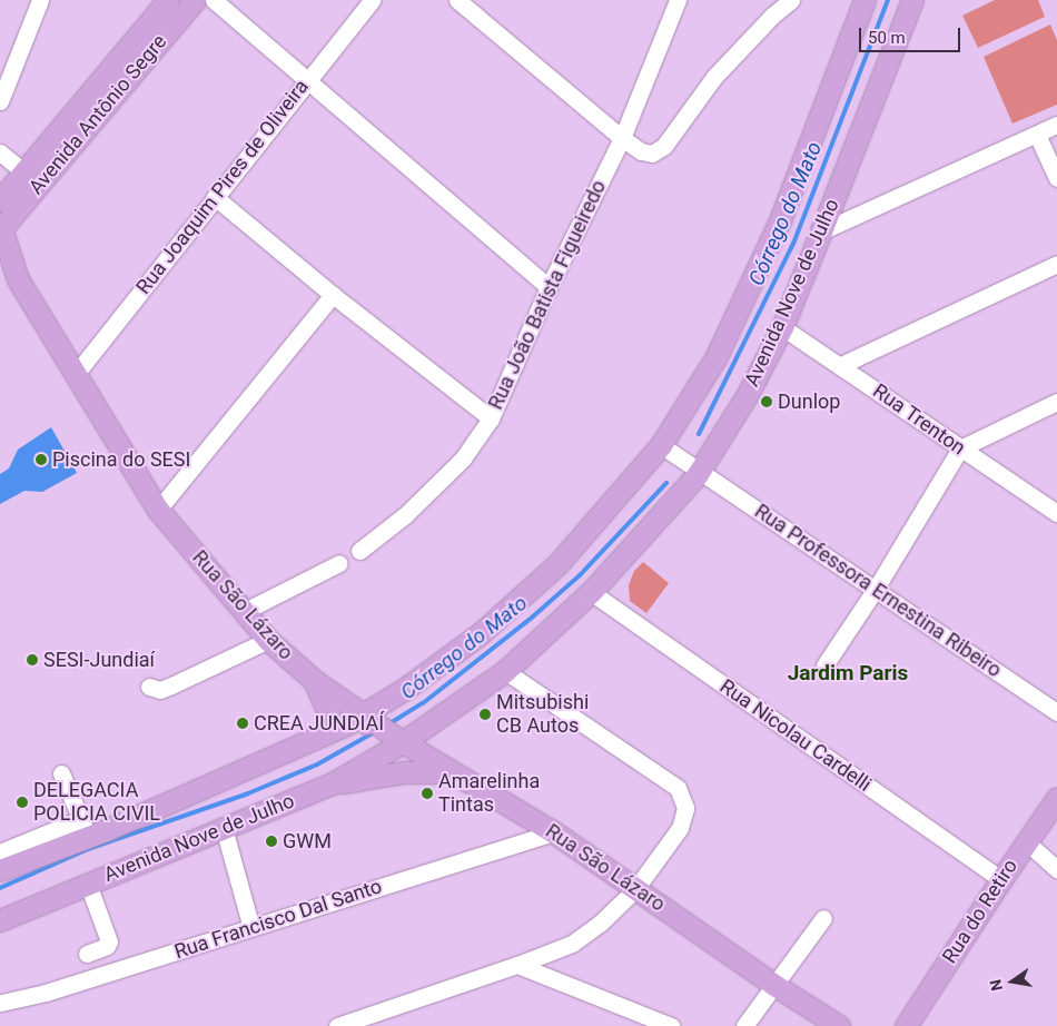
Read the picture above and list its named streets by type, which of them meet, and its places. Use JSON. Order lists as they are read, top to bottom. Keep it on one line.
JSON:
{"streets":{"main road":["Avenida Antônio Segre","Avenida Nove de Julho","Rua São Lázaro","Rua do Retiro"],"street":["Rua Joaquim Pires de Oliveira","Rua João Batista Figueiredo","Rua Trenton","Rua Professora Ernestina Ribeiro","Rua Nicolau Cardelli","Rua Francisco Dal Santo"]},"crossings":[["Avenida Antônio Segre","Rua São Lázaro"],["Rua Joaquim Pires de Oliveira","Rua São Lázaro"],["Avenida Nove de Julho","Rua Trenton"],["Avenida Nove de Julho","Rua Professora Ernestina Ribeiro"],["Avenida Nove de Julho","Rua São Lázaro"],["Avenida Nove de Julho","Rua Nicolau Cardelli"],["Rua São Lázaro","Rua Francisco Dal Santo"],["Rua Nicolau Cardelli","Rua do Retiro"]],"districts":["Jardim Paris"],"water":["Córrego do Mato"],"places":["Dunlop","Piscina do SESI","SESI-Jundiaí","Mitsubishi CB Autos","CREA JUNDIAÍ","Amarelinha Tintas","DELEGACIA POLICIA CIVIL","GWM"],"scale_bar":"50 m","north":"left"}
